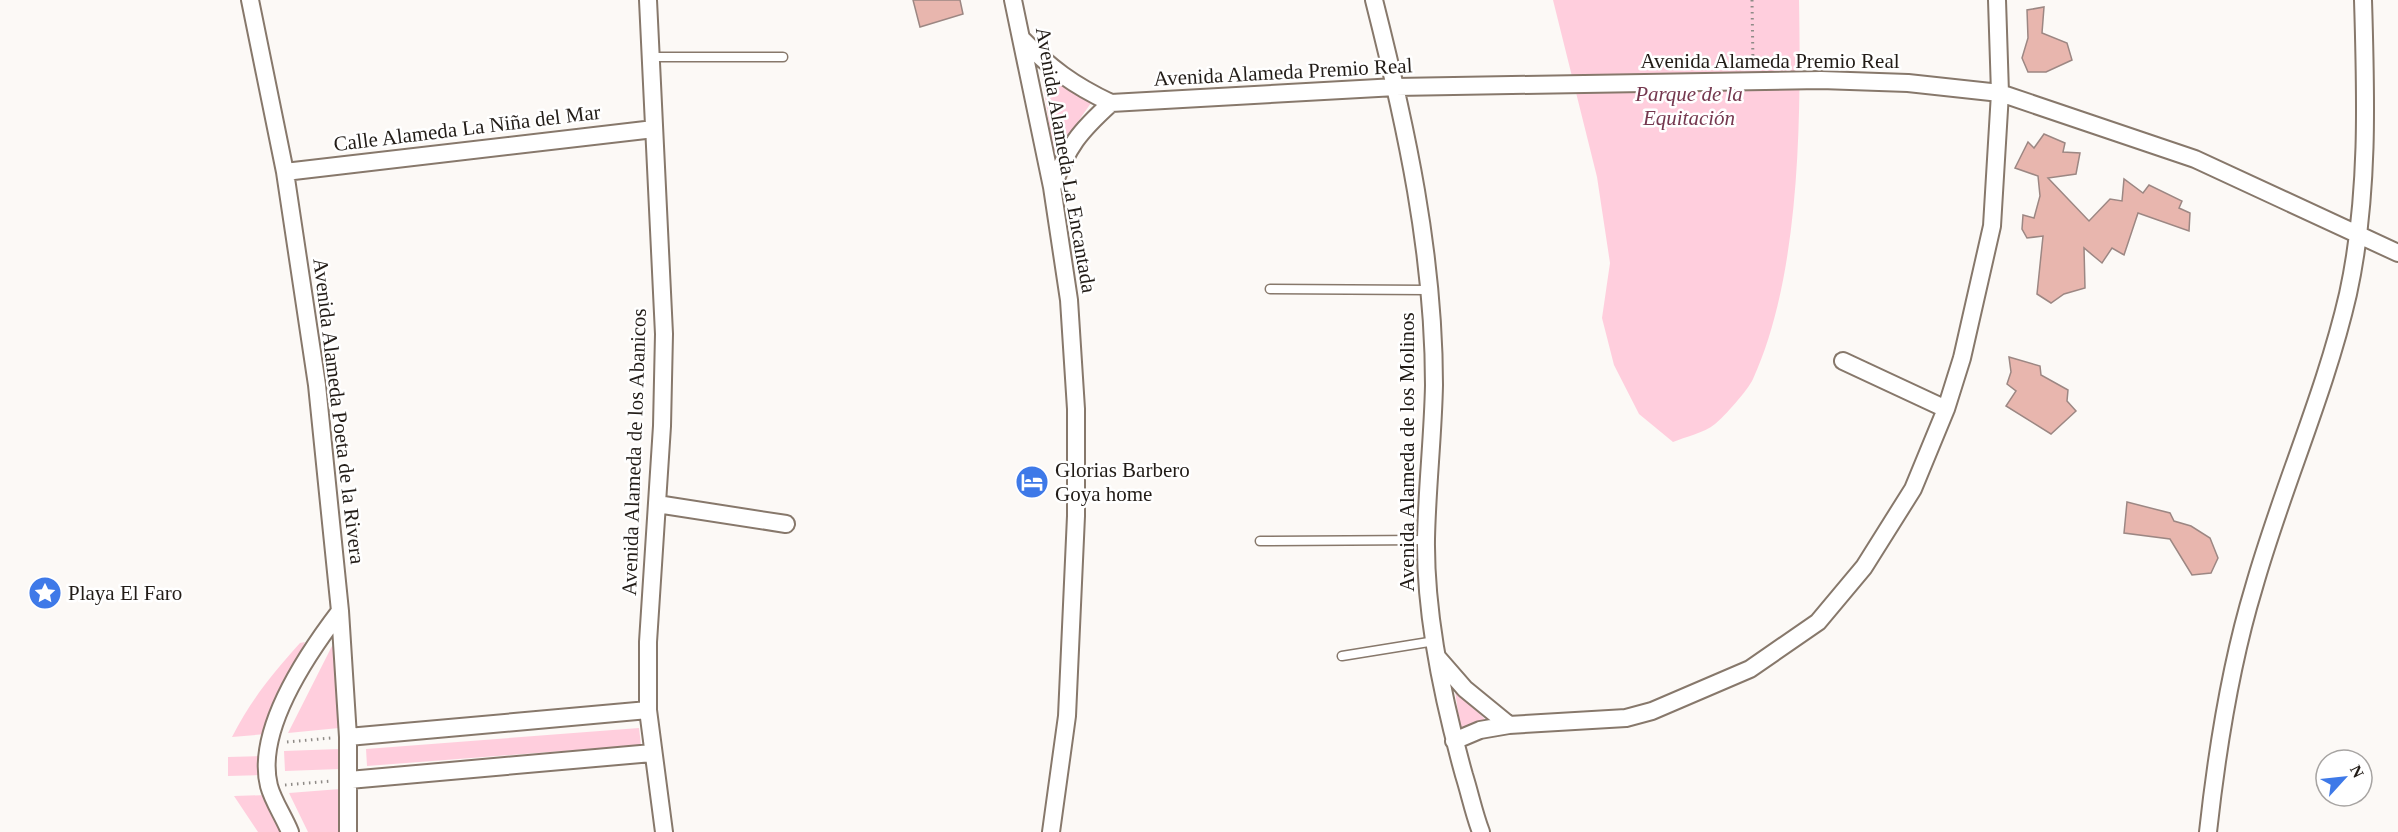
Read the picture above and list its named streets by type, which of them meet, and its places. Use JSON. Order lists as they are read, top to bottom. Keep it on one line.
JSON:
{"streets":{"street":["Avenida Alameda Premio Real","Calle Alameda La Niña del Mar","Avenida Alameda La Encantada","Avenida Alameda Poeta de la Rivera","Avenida Alameda de los Abanicos","Avenida Alameda de los Molinos"]},"crossings":[["Avenida Alameda Premio Real","Avenida Alameda La Encantada"],["Avenida Alameda Premio Real","Avenida Alameda de los Molinos"],["Calle Alameda La Niña del Mar","Avenida Alameda Poeta de la Rivera"],["Calle Alameda La Niña del Mar","Avenida Alameda de los Abanicos"]],"parks":["Parque de la Equitación"],"places":{"hotel":["Glorias Barbero Goya home"],"place":["Playa El Faro"]},"north":"top right"}
